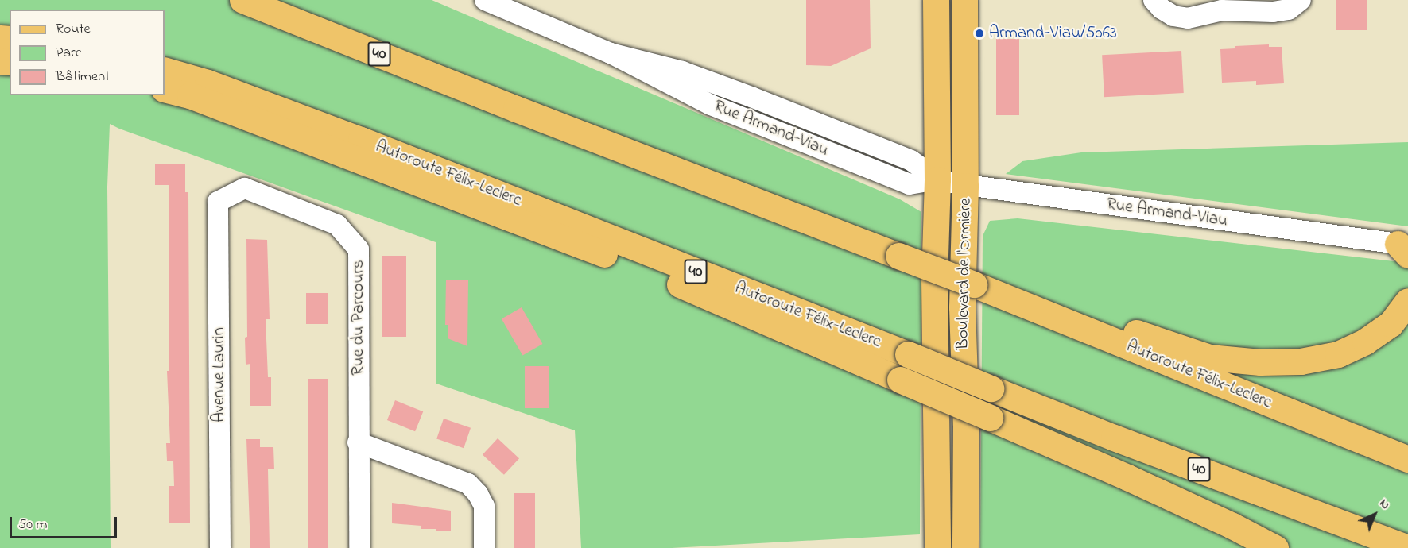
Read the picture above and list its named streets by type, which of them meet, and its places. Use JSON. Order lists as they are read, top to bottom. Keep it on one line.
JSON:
{"streets":{"main road":["40","Autoroute Félix-Leclerc","Boulevard de l'Ormière"],"street":["Rue Armand-Viau","Rue du Parcours","Avenue Laurin"]},"crossings":[["40","Autoroute Félix-Leclerc"],["Rue Armand-Viau","Boulevard de l'Ormière"],["Rue du Parcours","Avenue Laurin"]],"places":["Armand-Viau/5063"],"legend":["Route","Parc","Bâtiment"],"scale_bar":"50 m","north":"top right"}
